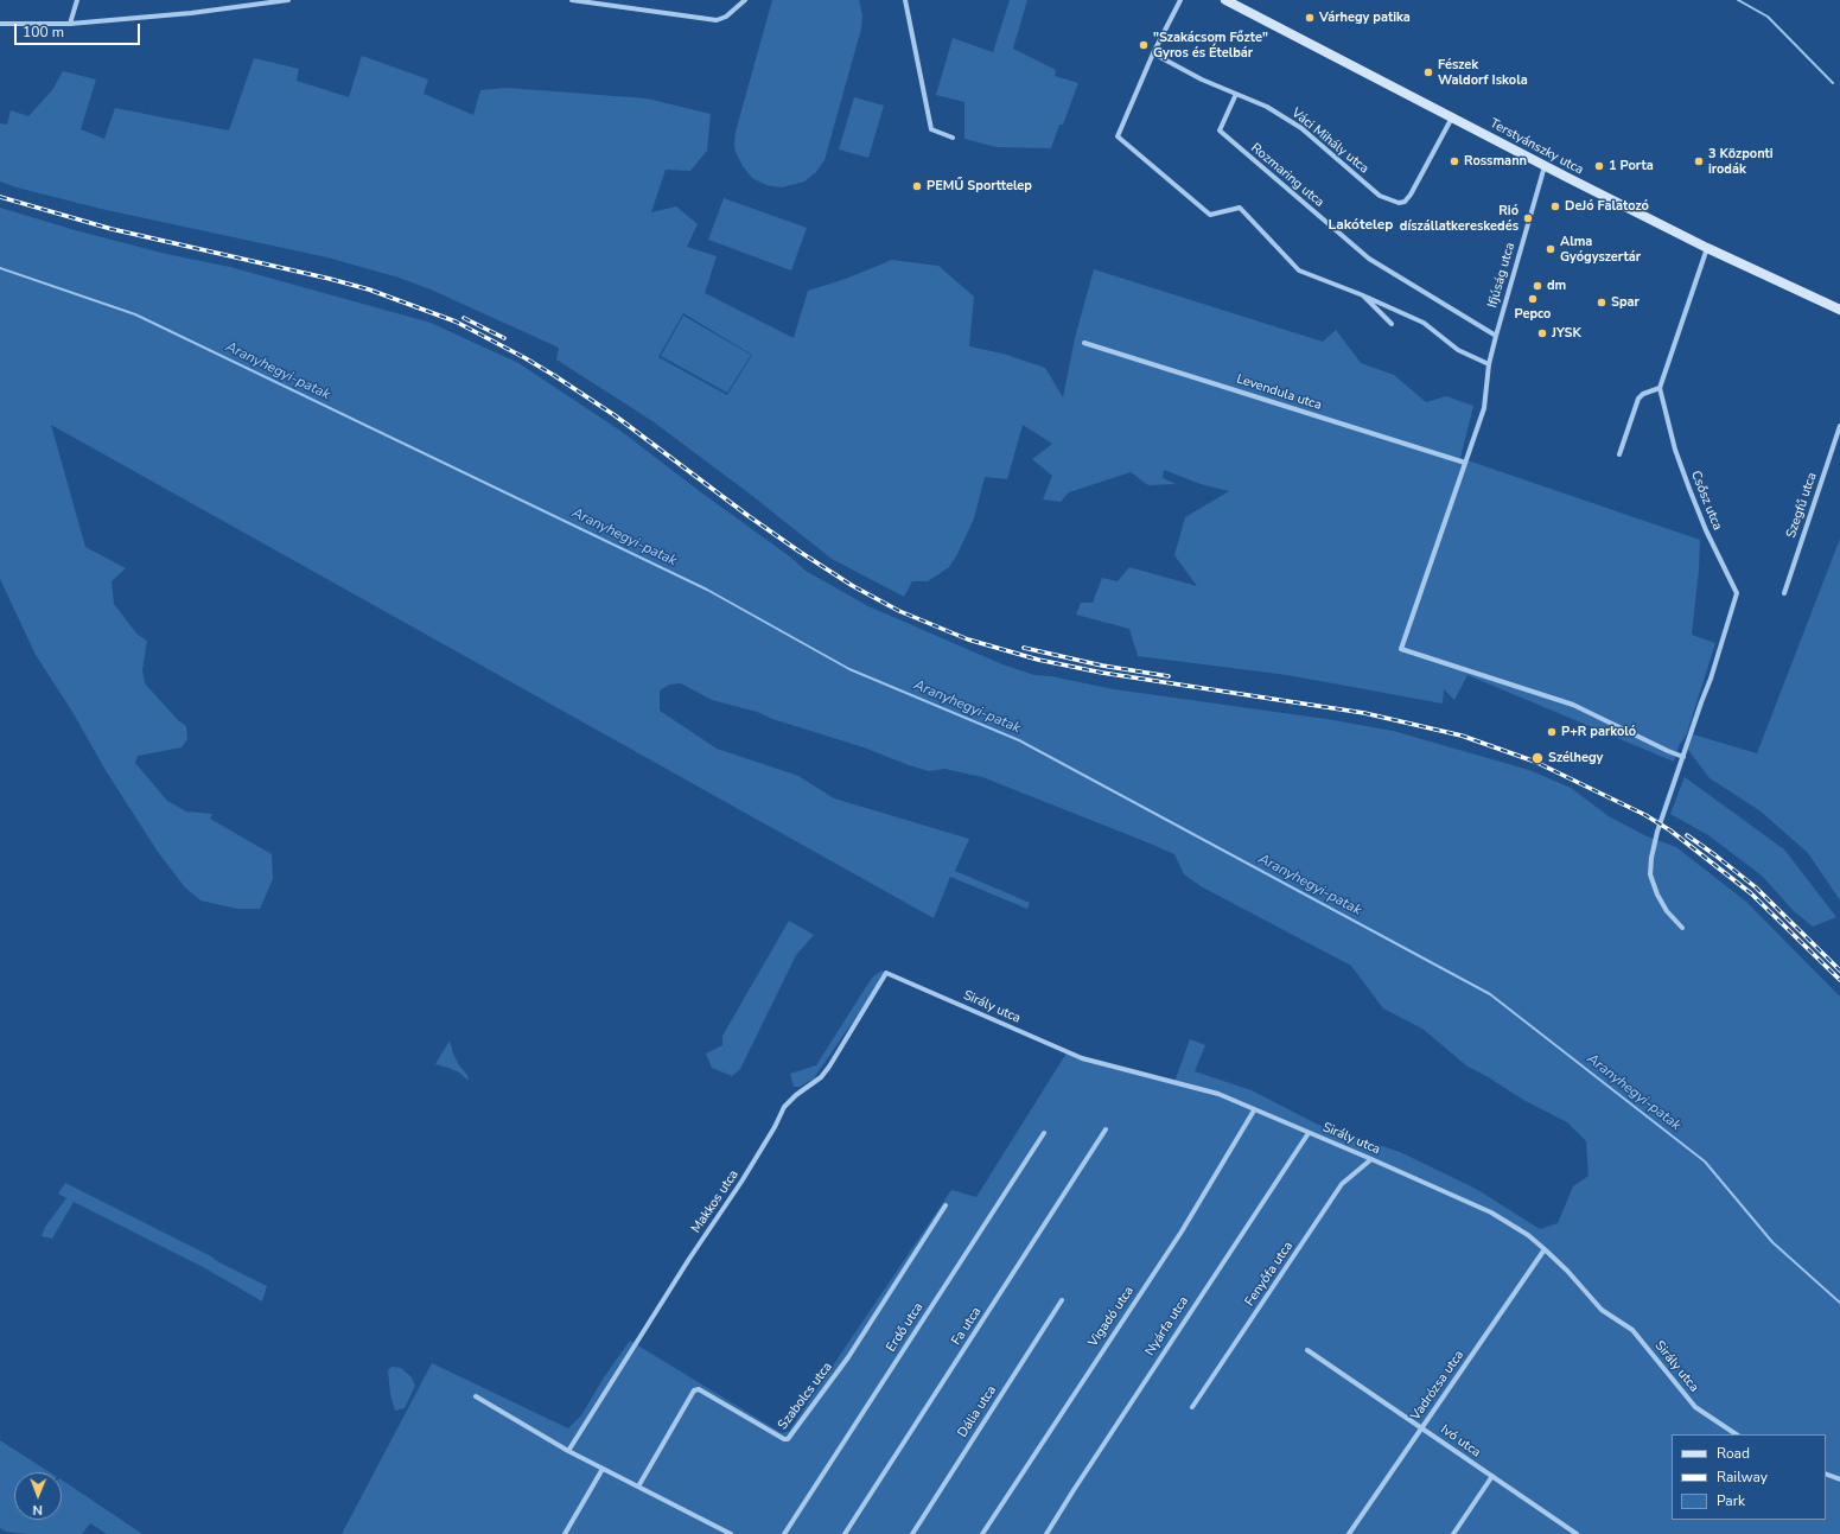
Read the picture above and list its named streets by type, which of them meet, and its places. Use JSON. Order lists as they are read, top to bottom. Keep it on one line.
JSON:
{"streets":{"main road":["Terstyánszky utca"],"street":["Váci Mihály utca","Rozmaring utca","Ifjúság utca","Levendula utca","Csősz utca","Szegfű utca","Sirály utca","Makkos utca","Fenyőfa utca","Vigadó utca","Fa utca","Nyárfa utca","Erdő utca","Vadrózsa utca","Szabolcs utca","Dália utca","Ivó utca"]},"crossings":[["Váci Mihály utca","Terstyánszky utca"],["Váci Mihály utca","Rozmaring utca"],["Terstyánszky utca","Ifjúság utca"],["Rozmaring utca","Ifjúság utca"],["Ifjúság utca","Levendula utca"],["Ifjúság utca","Csősz utca"],["Sirály utca","Makkos utca"],["Sirály utca","Fenyőfa utca"],["Sirály utca","Vigadó utca"],["Sirály utca","Nyárfa utca"],["Sirály utca","Vadrózsa utca"],["Vadrózsa utca","Ivó utca"]],"districts":["Lakótelep"],"water":["Aranyhegyi-patak"],"places":["Várhegy patika","\"Szakácsom Főzte\" Gyros és Ételbár","Fészek Waldorf Iskola","Rossmann","3 Központi irodák","1 Porta","PEMŰ Sporttelep","DeJó Falatozó","Rió díszállatkereskedés","Alma Gyógyszertár","dm","Pepco","Spar","JYSK","P+R parkoló","Szélhegy"],"legend":["Road","Railway","Park"],"scale_bar":"100 m","north":"bottom"}
